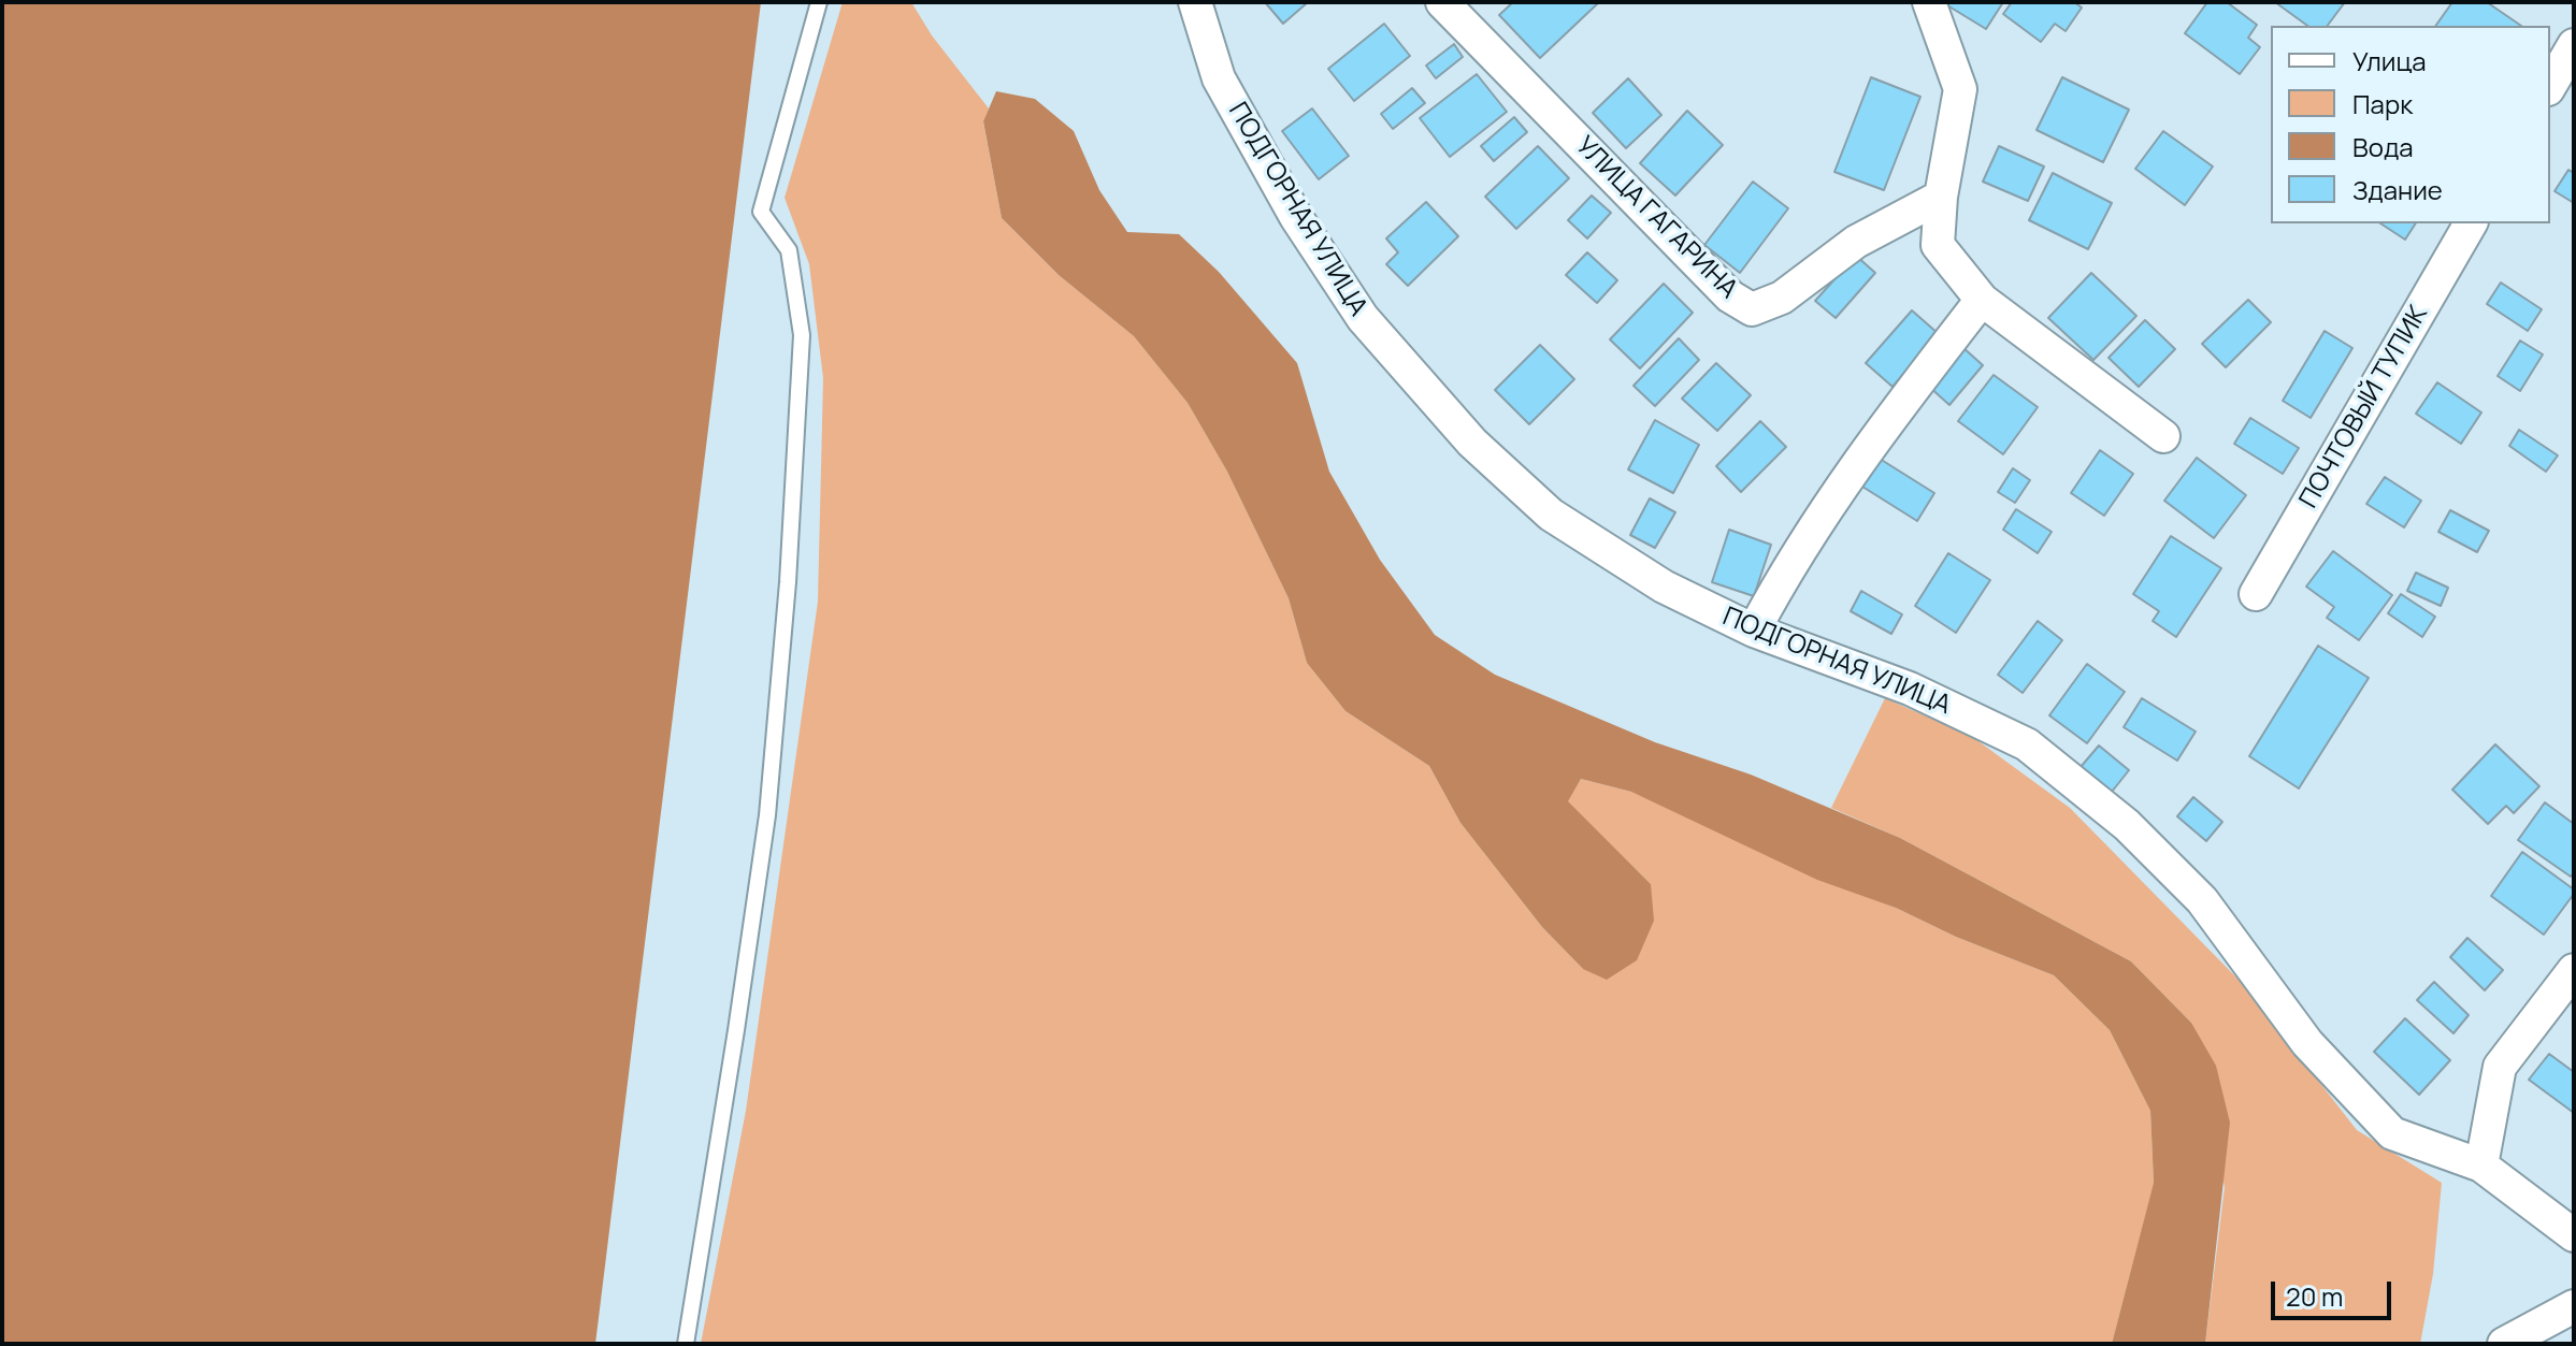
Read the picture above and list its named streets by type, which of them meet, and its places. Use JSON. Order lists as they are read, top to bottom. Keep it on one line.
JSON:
{"streets":{"street":["ПОДГОРНАЯ УЛИЦА","УЛИЦА ГАГАРИНА","ПОЧТОВЫЙ ТУПИК"]},"legend":["Улица","Парк","Вода","Здание"],"scale_bar":"20 m"}
